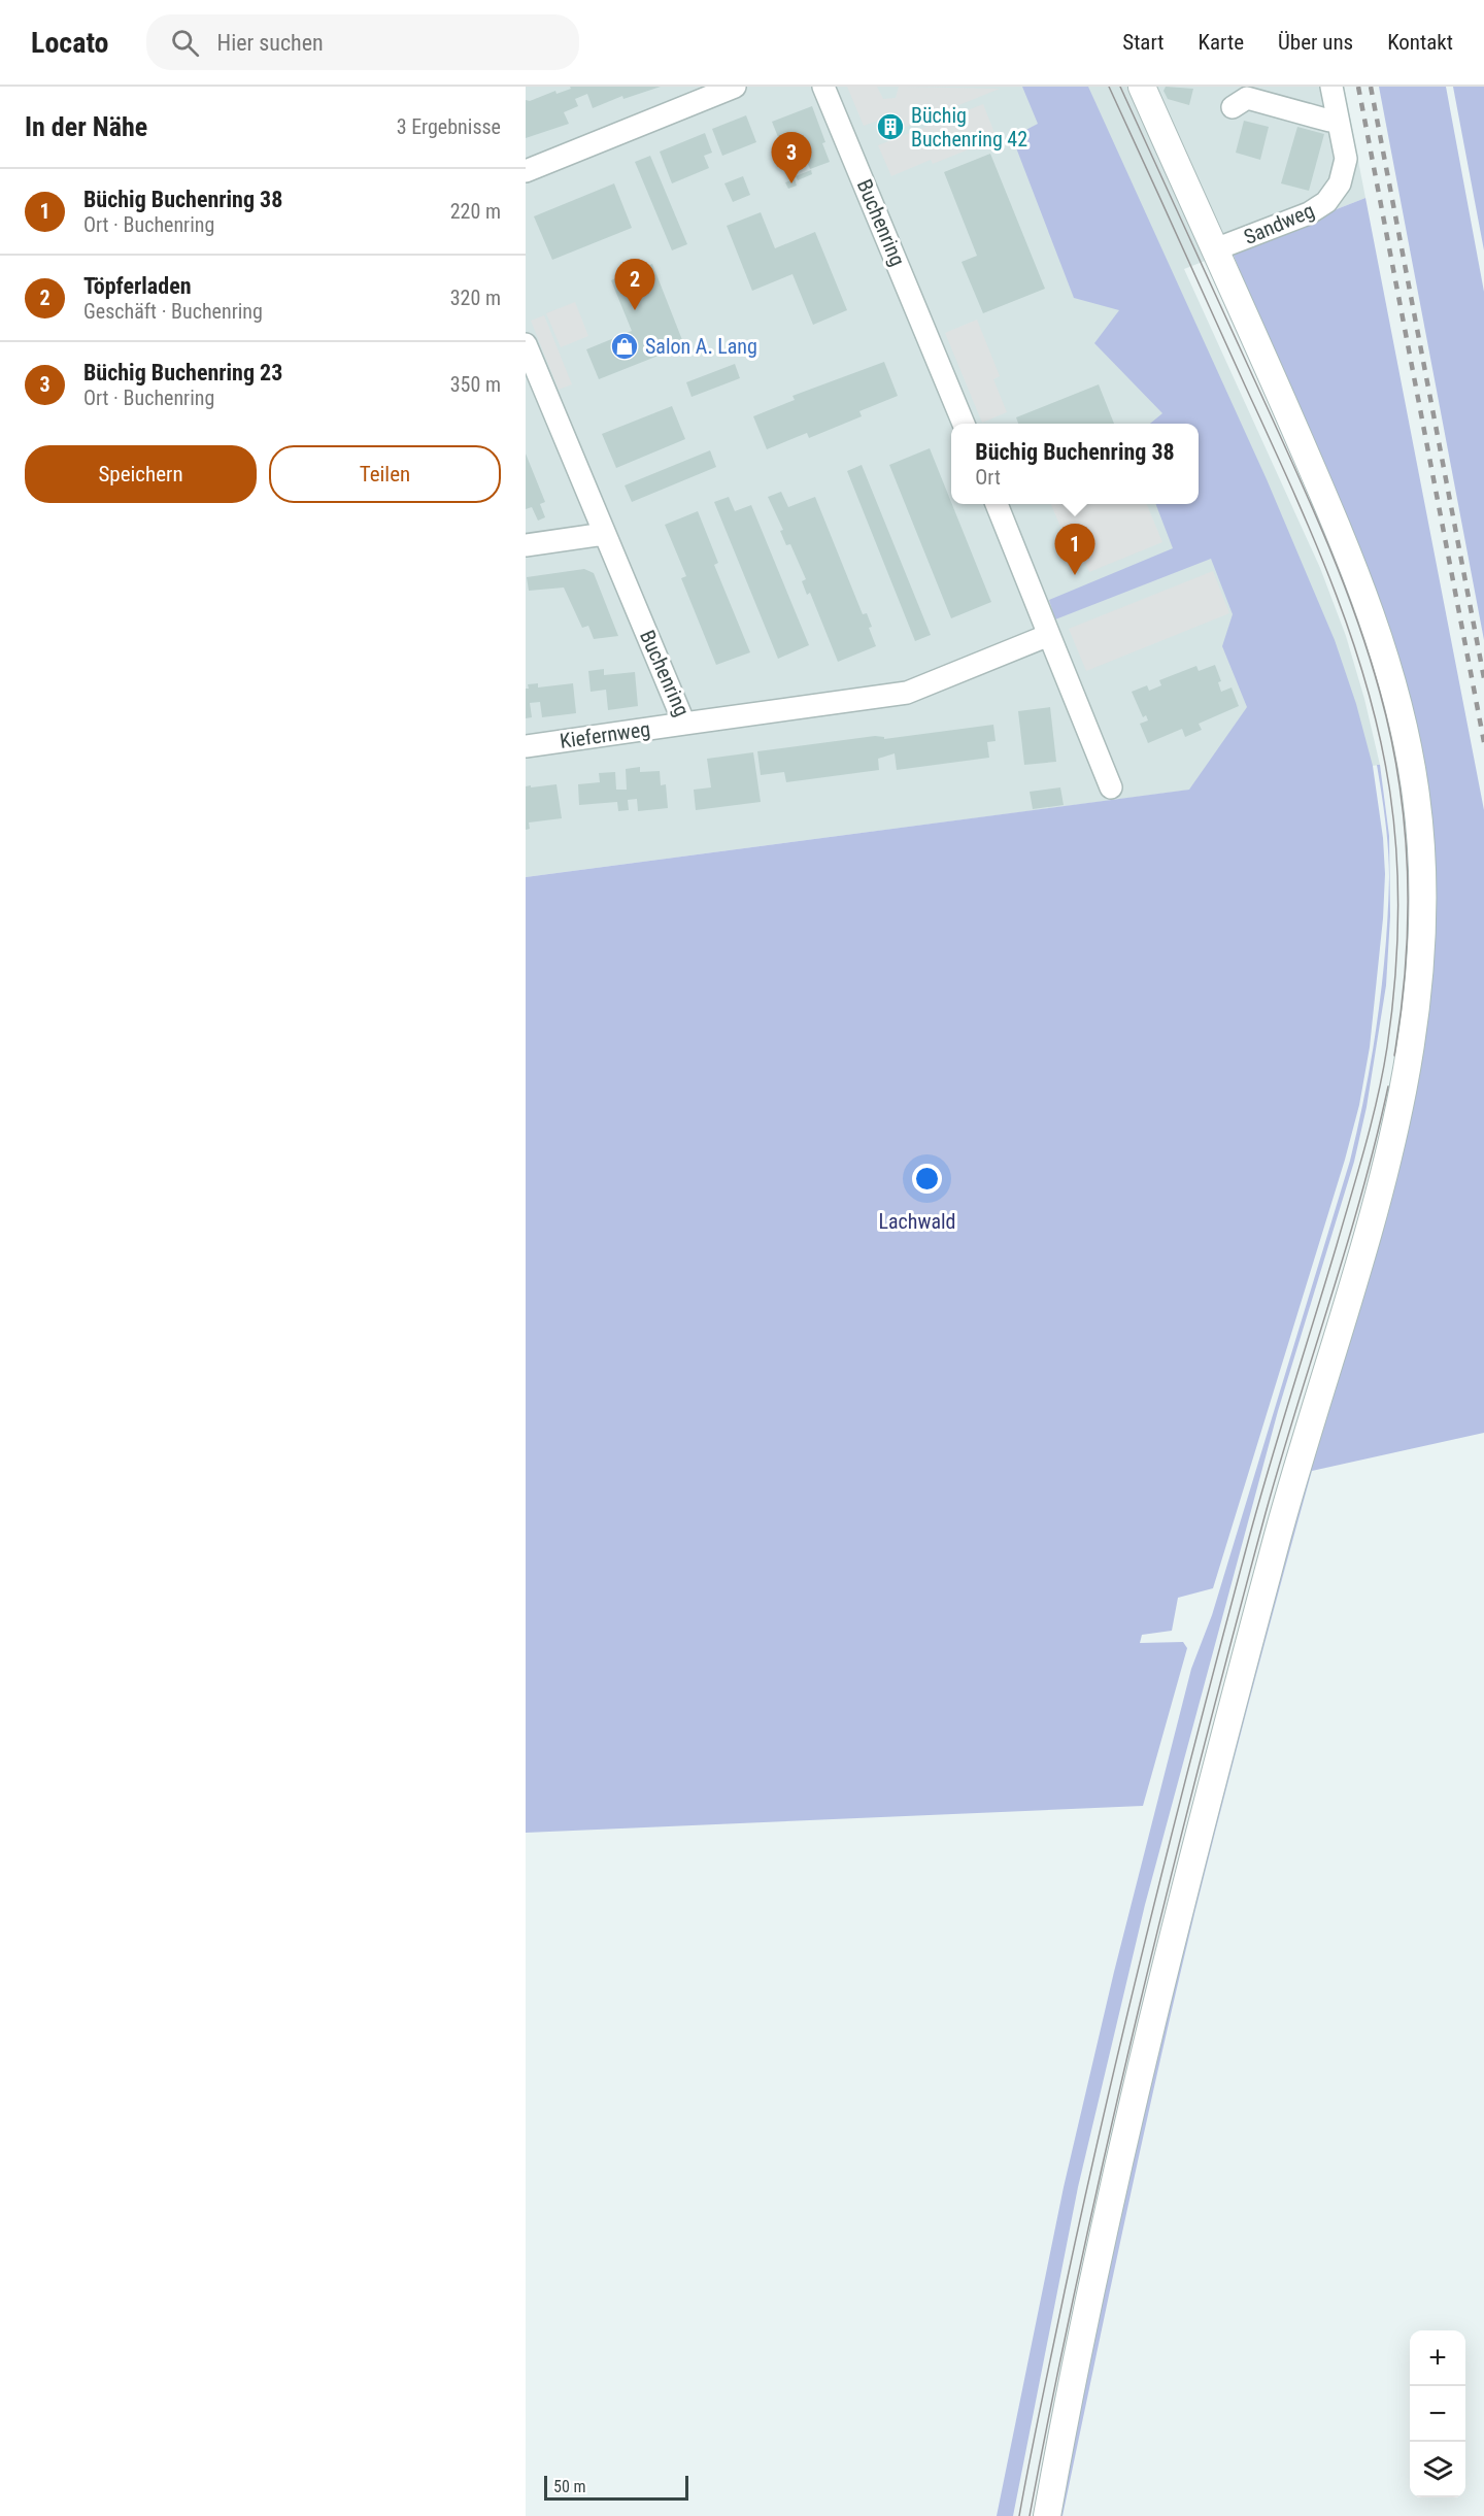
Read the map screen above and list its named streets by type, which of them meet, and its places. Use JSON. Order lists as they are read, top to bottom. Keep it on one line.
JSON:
{"streets":{"street":["Buchenring","Sandweg","Kiefernweg"]},"crossings":[["Buchenring","Kiefernweg"]],"parks":["Lachwald"],"places":{"building":["Büchig Buchenring 42"],"shop":["Salon A. Lang"]},"scale_bar":"50 m","page":{"header":"Locato","search":"Hier suchen","nav":["Start","Karte","Über uns","Kontakt"],"heading":["In der Nähe","3 Ergebnisse"],"pins":["3","2","1"],"list":[{"mark":"1","name":"Büchig Buchenring 38","note":"Ort · Buchenring","value":"220 m"},{"mark":"2","name":"Töpferladen","note":"Geschäft · Buchenring","value":"320 m"},{"mark":"3","name":"Büchig Buchenring 23","note":"Ort · Buchenring","value":"350 m"}],"popup":["Büchig Buchenring 38","Ort"],"buttons":["Speichern","Teilen"],"map_buttons":["+","−"],"scale":"50 m"}}
